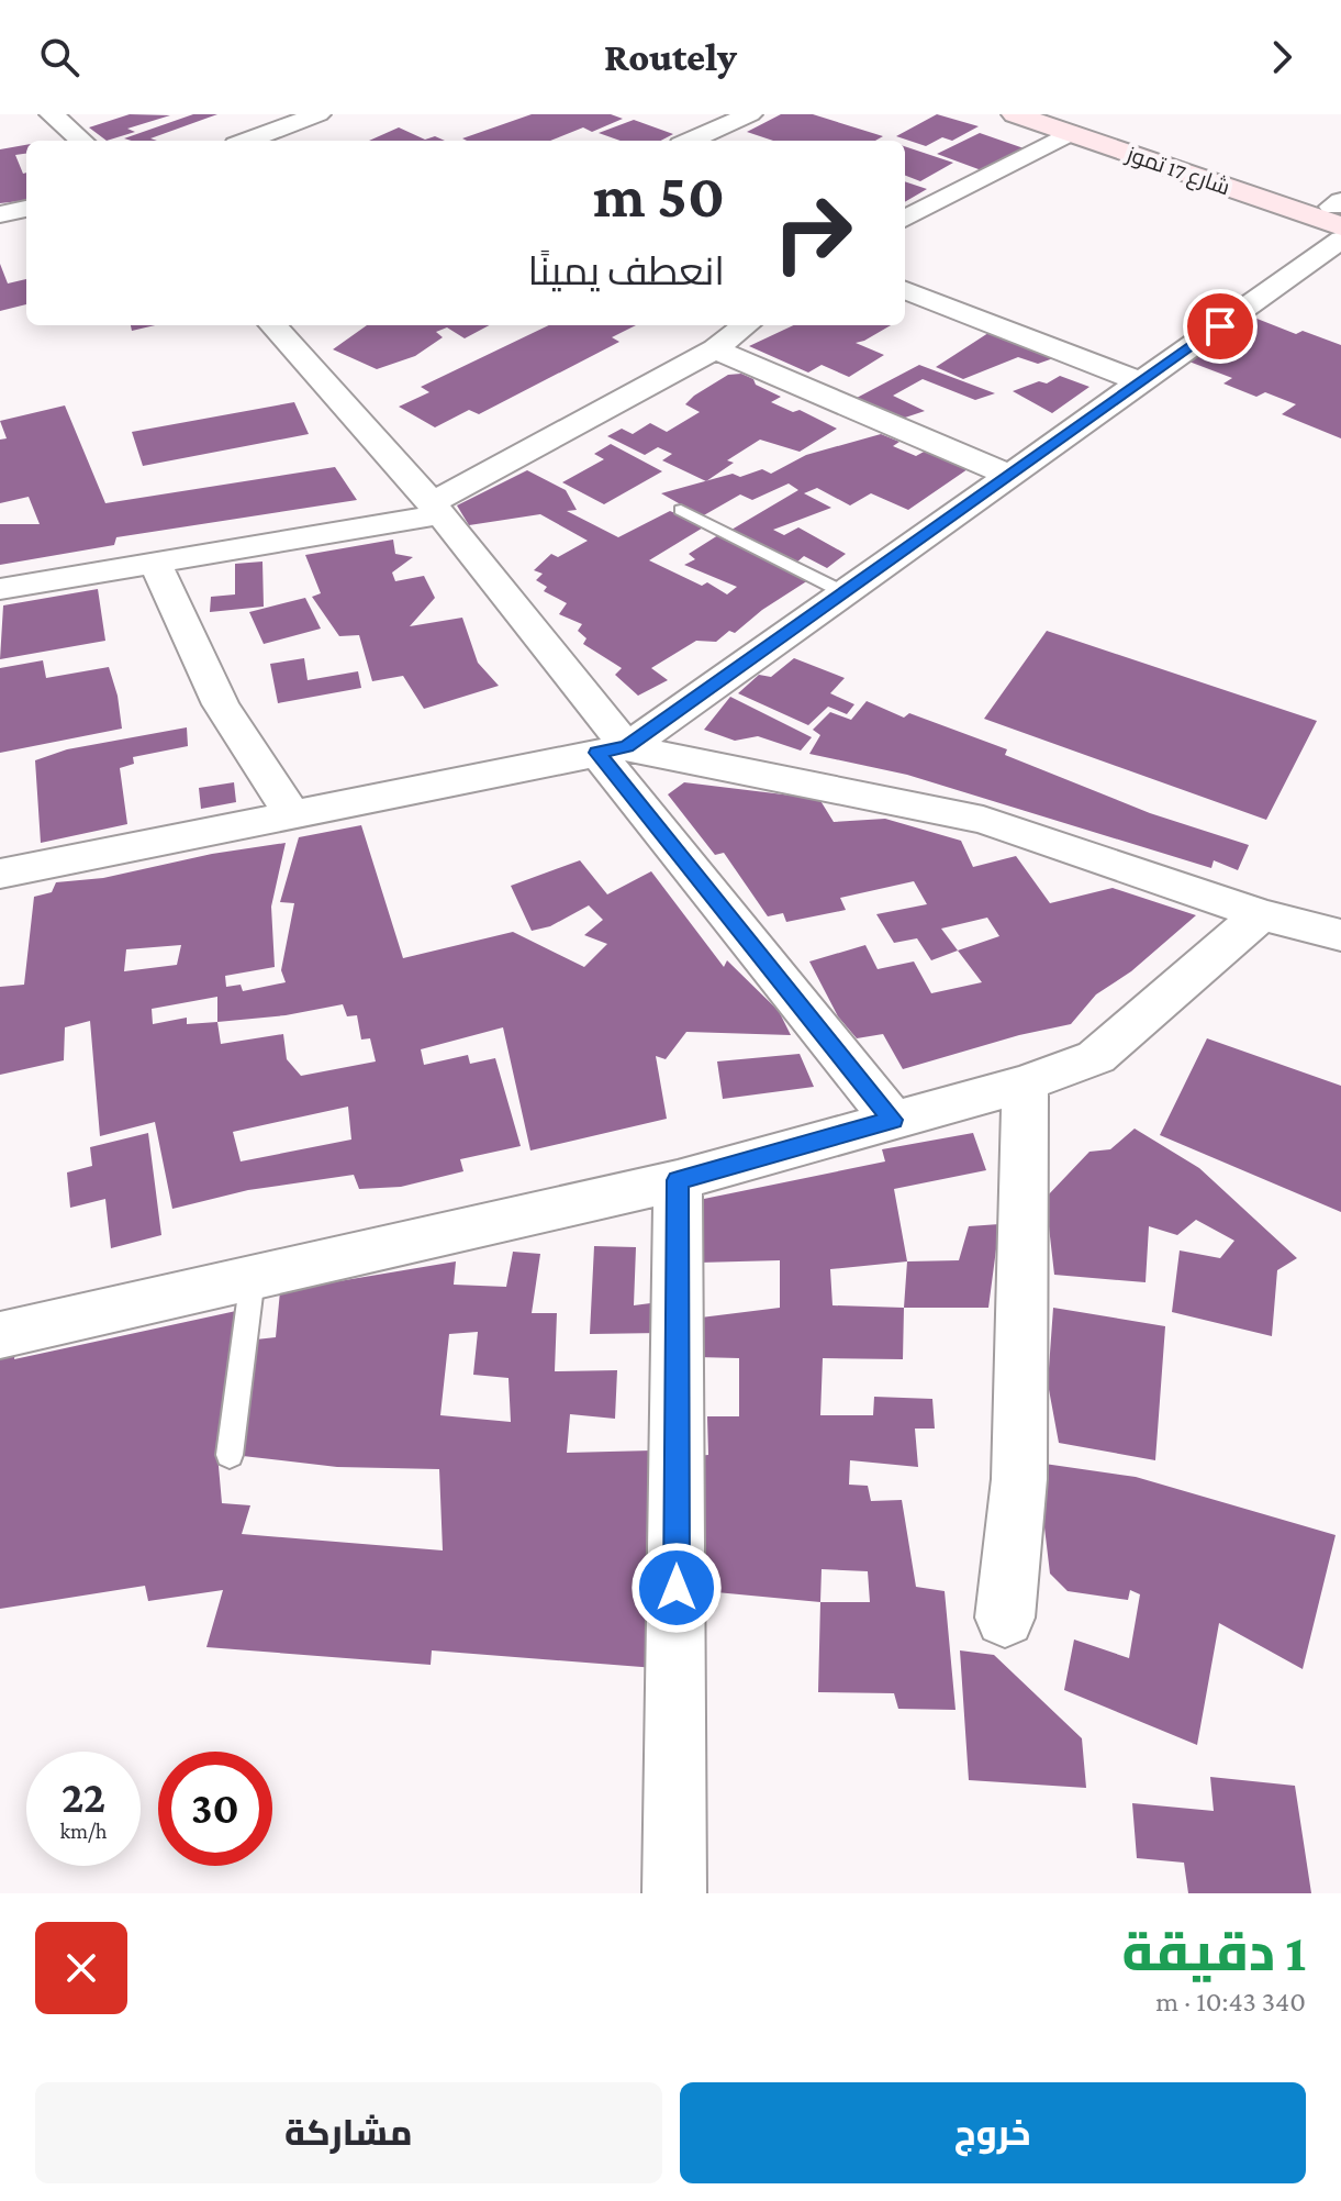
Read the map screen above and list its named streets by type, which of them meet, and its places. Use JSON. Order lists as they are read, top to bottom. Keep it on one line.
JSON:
{"streets":{"main road":["شارع 17 تموز"]},"page":{"header":"Routely","turn":["50 m","انعطف يمينًا"],"speed":"22 km/h","limit":"30","heading":["1 دقيقة","340 m · 10:43"],"buttons":["خروج","مشاركة"]}}
